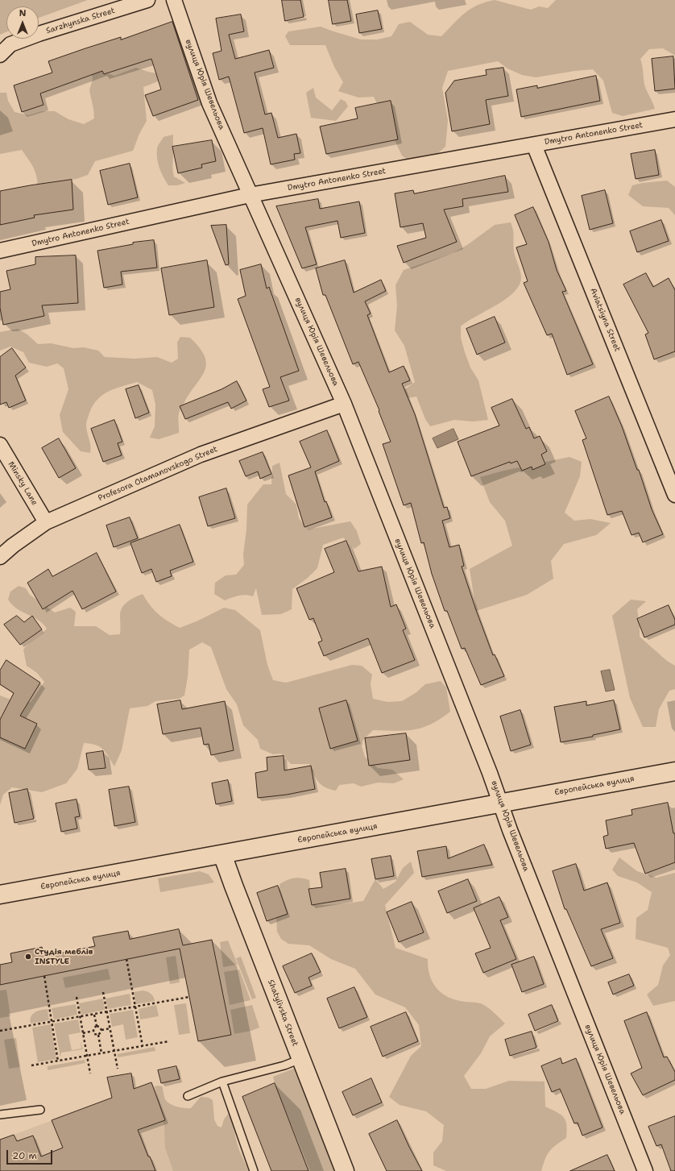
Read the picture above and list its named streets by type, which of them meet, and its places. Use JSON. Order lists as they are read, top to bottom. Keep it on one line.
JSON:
{"streets":{"main road":["Європейська вулиця","Shatylivska Street"],"street":["Sarzhynska Street","вулиця Юрія Шевельова","Dmytro Antonenko Street","Aviatsiyna Street","Profesora Otamanovskogo Street","Minsky Lane"]},"crossings":[["вулиця Юрія Шевельова","Dmytro Antonenko Street"],["вулиця Юрія Шевельова","Profesora Otamanovskogo Street"],["вулиця Юрія Шевельова","Європейська вулиця"],["Dmytro Antonenko Street","Aviatsiyna Street"],["Profesora Otamanovskogo Street","Minsky Lane"],["Європейська вулиця","Shatylivska Street"]],"places":["Студія меблів INSTYLE"],"scale_bar":"20 m","north":"top"}
